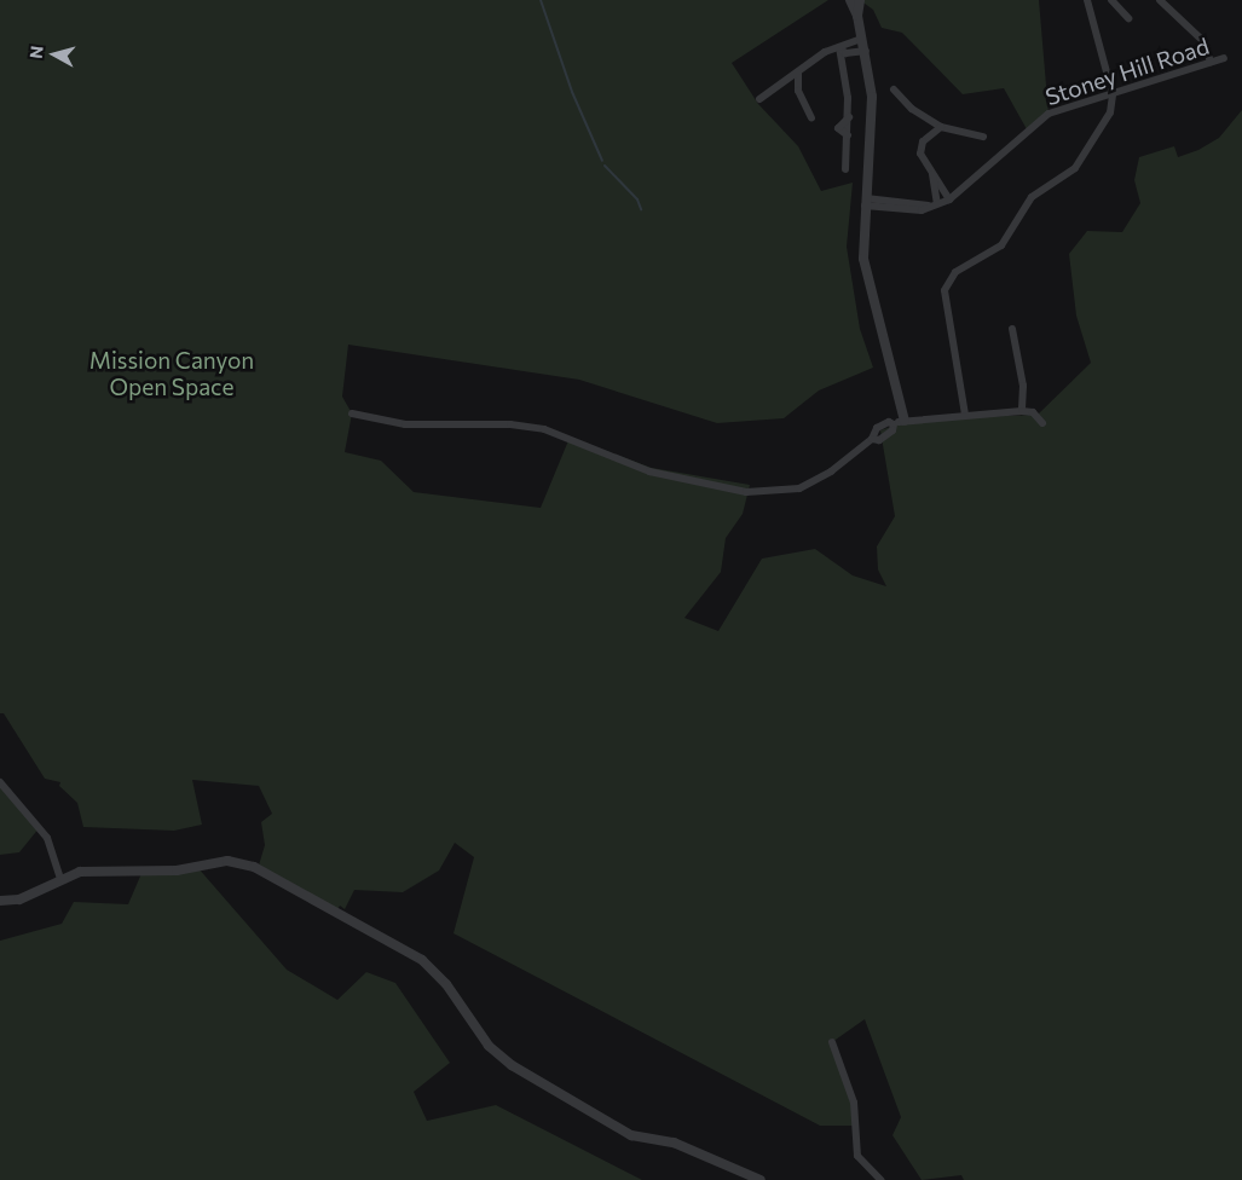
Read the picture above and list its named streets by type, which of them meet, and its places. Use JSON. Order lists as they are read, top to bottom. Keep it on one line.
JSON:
{"streets":{"street":["Stoney Hill Road"]},"parks":["Mission Canyon Open Space"],"north":"left"}
